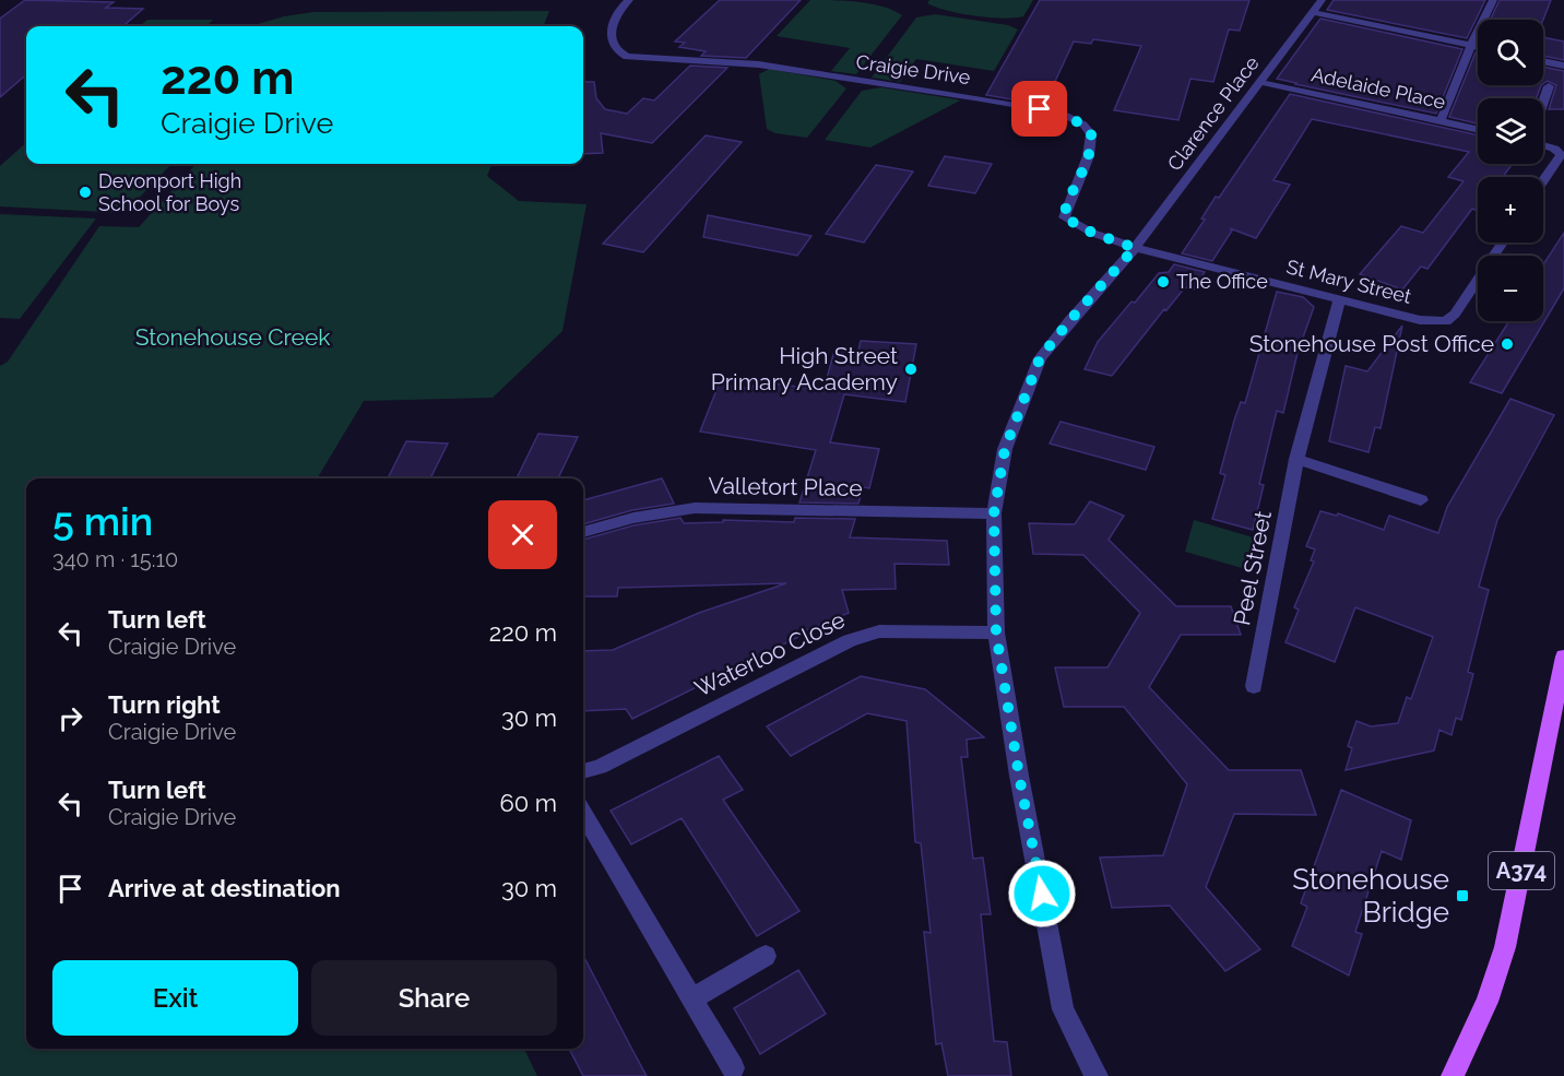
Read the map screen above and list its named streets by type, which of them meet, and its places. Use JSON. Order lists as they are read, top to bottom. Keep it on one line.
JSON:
{"streets":{"main road":["A374"],"street":["Craigie Drive","Adelaide Place","Clarence Place","St Mary Street","Valletort Place","Peel Street","Waterloo Close"]},"crossings":[["Craigie Drive","Clarence Place"],["Craigie Drive","St Mary Street"],["Adelaide Place","Clarence Place"],["Clarence Place","St Mary Street"],["Clarence Place","Valletort Place"],["Clarence Place","Waterloo Close"],["St Mary Street","Peel Street"]],"parks":["Stonehouse Creek"],"places":{"other":["Devonport High School for Boys","The Office","Stonehouse Post Office","High Street Primary Academy"],"transit":["Stonehouse Bridge"]},"page":{"map_buttons":["+","−"],"turn":["220 m","Craigie Drive"],"heading":["5 min","340 m · 15:10"],"list":[{"name":"Turn left","note":"Craigie Drive","value":"220 m"},{"name":"Turn right","note":"Craigie Drive","value":"30 m"},{"name":"Turn left","note":"Craigie Drive","value":"60 m"},{"name":"Arrive at destination","value":"30 m"}],"buttons":["Exit","Share"]}}
